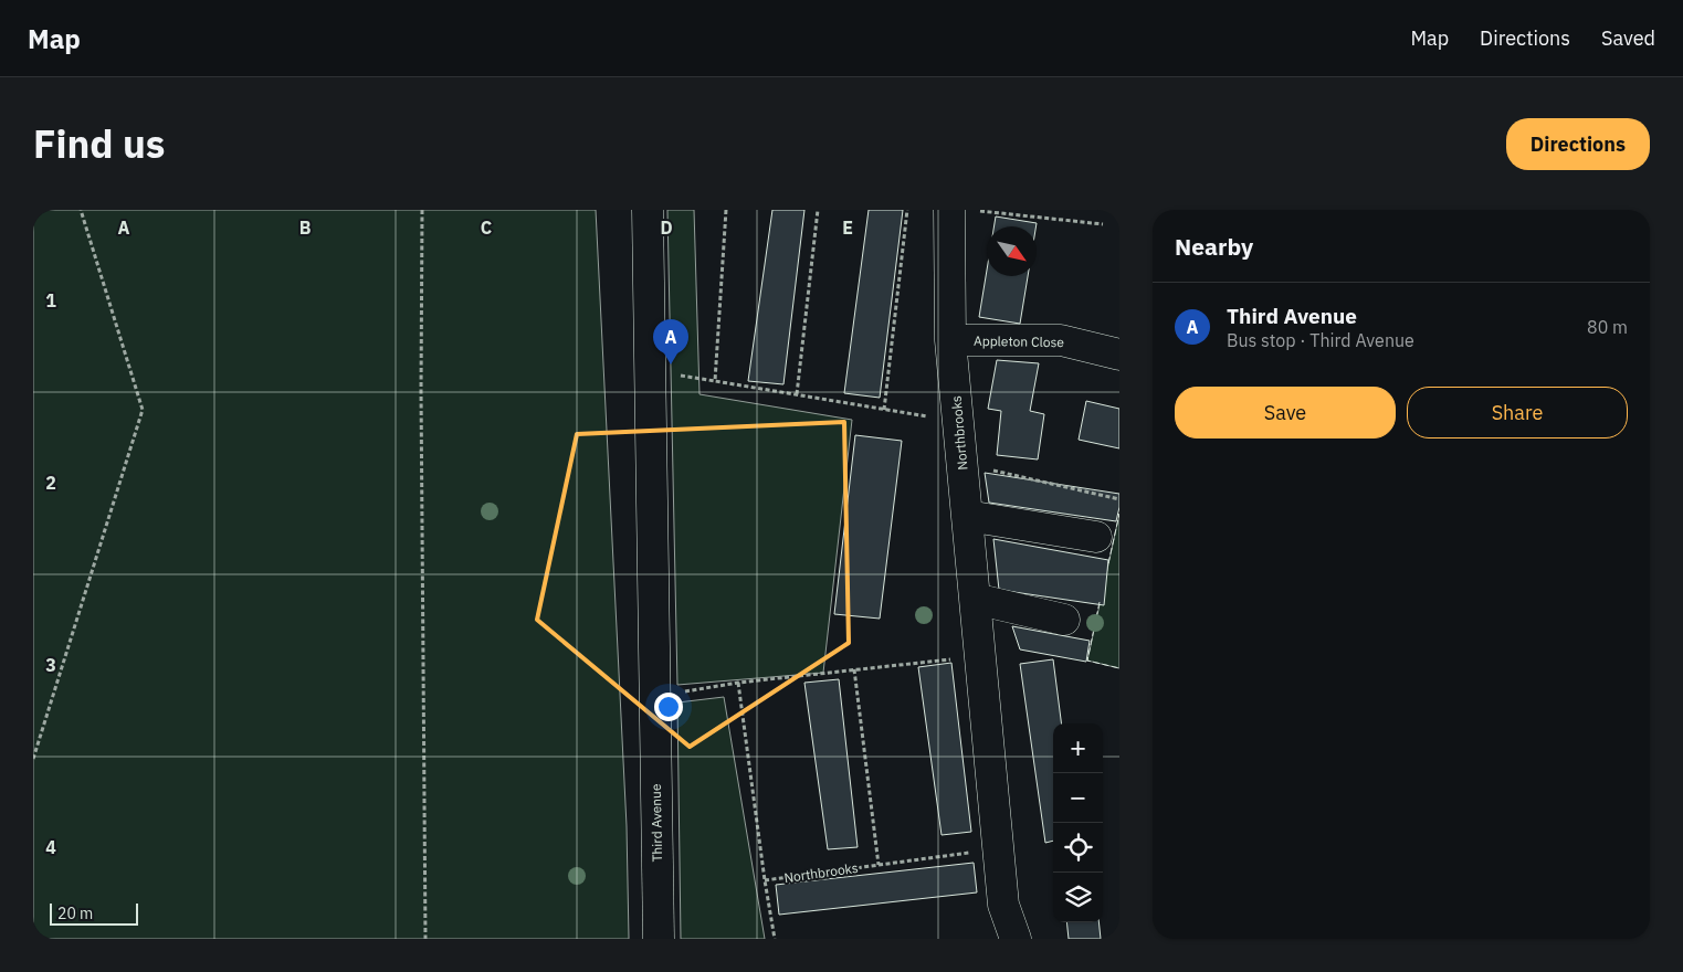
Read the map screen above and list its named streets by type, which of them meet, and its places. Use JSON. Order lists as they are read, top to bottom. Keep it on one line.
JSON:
{"streets":{"street":["Appleton Close","Northbrooks","Third Avenue"]},"crossings":[["Appleton Close","Northbrooks"]],"scale_bar":"20 m","north":"bottom right","page":{"header":"Map","nav":["Map","Directions","Saved"],"title":"Find us","buttons":["Directions",["Save","Share"]],"heading":"Nearby","list":[{"mark":"A","name":"Third Avenue","note":"Bus stop · Third Avenue","value":"80 m"}],"pins":"A","map_buttons":["+","−"],"scale":"20 m"},"grid":{"columns":["A","B","C","D","E"],"rows":["1","2","3","4"]}}
